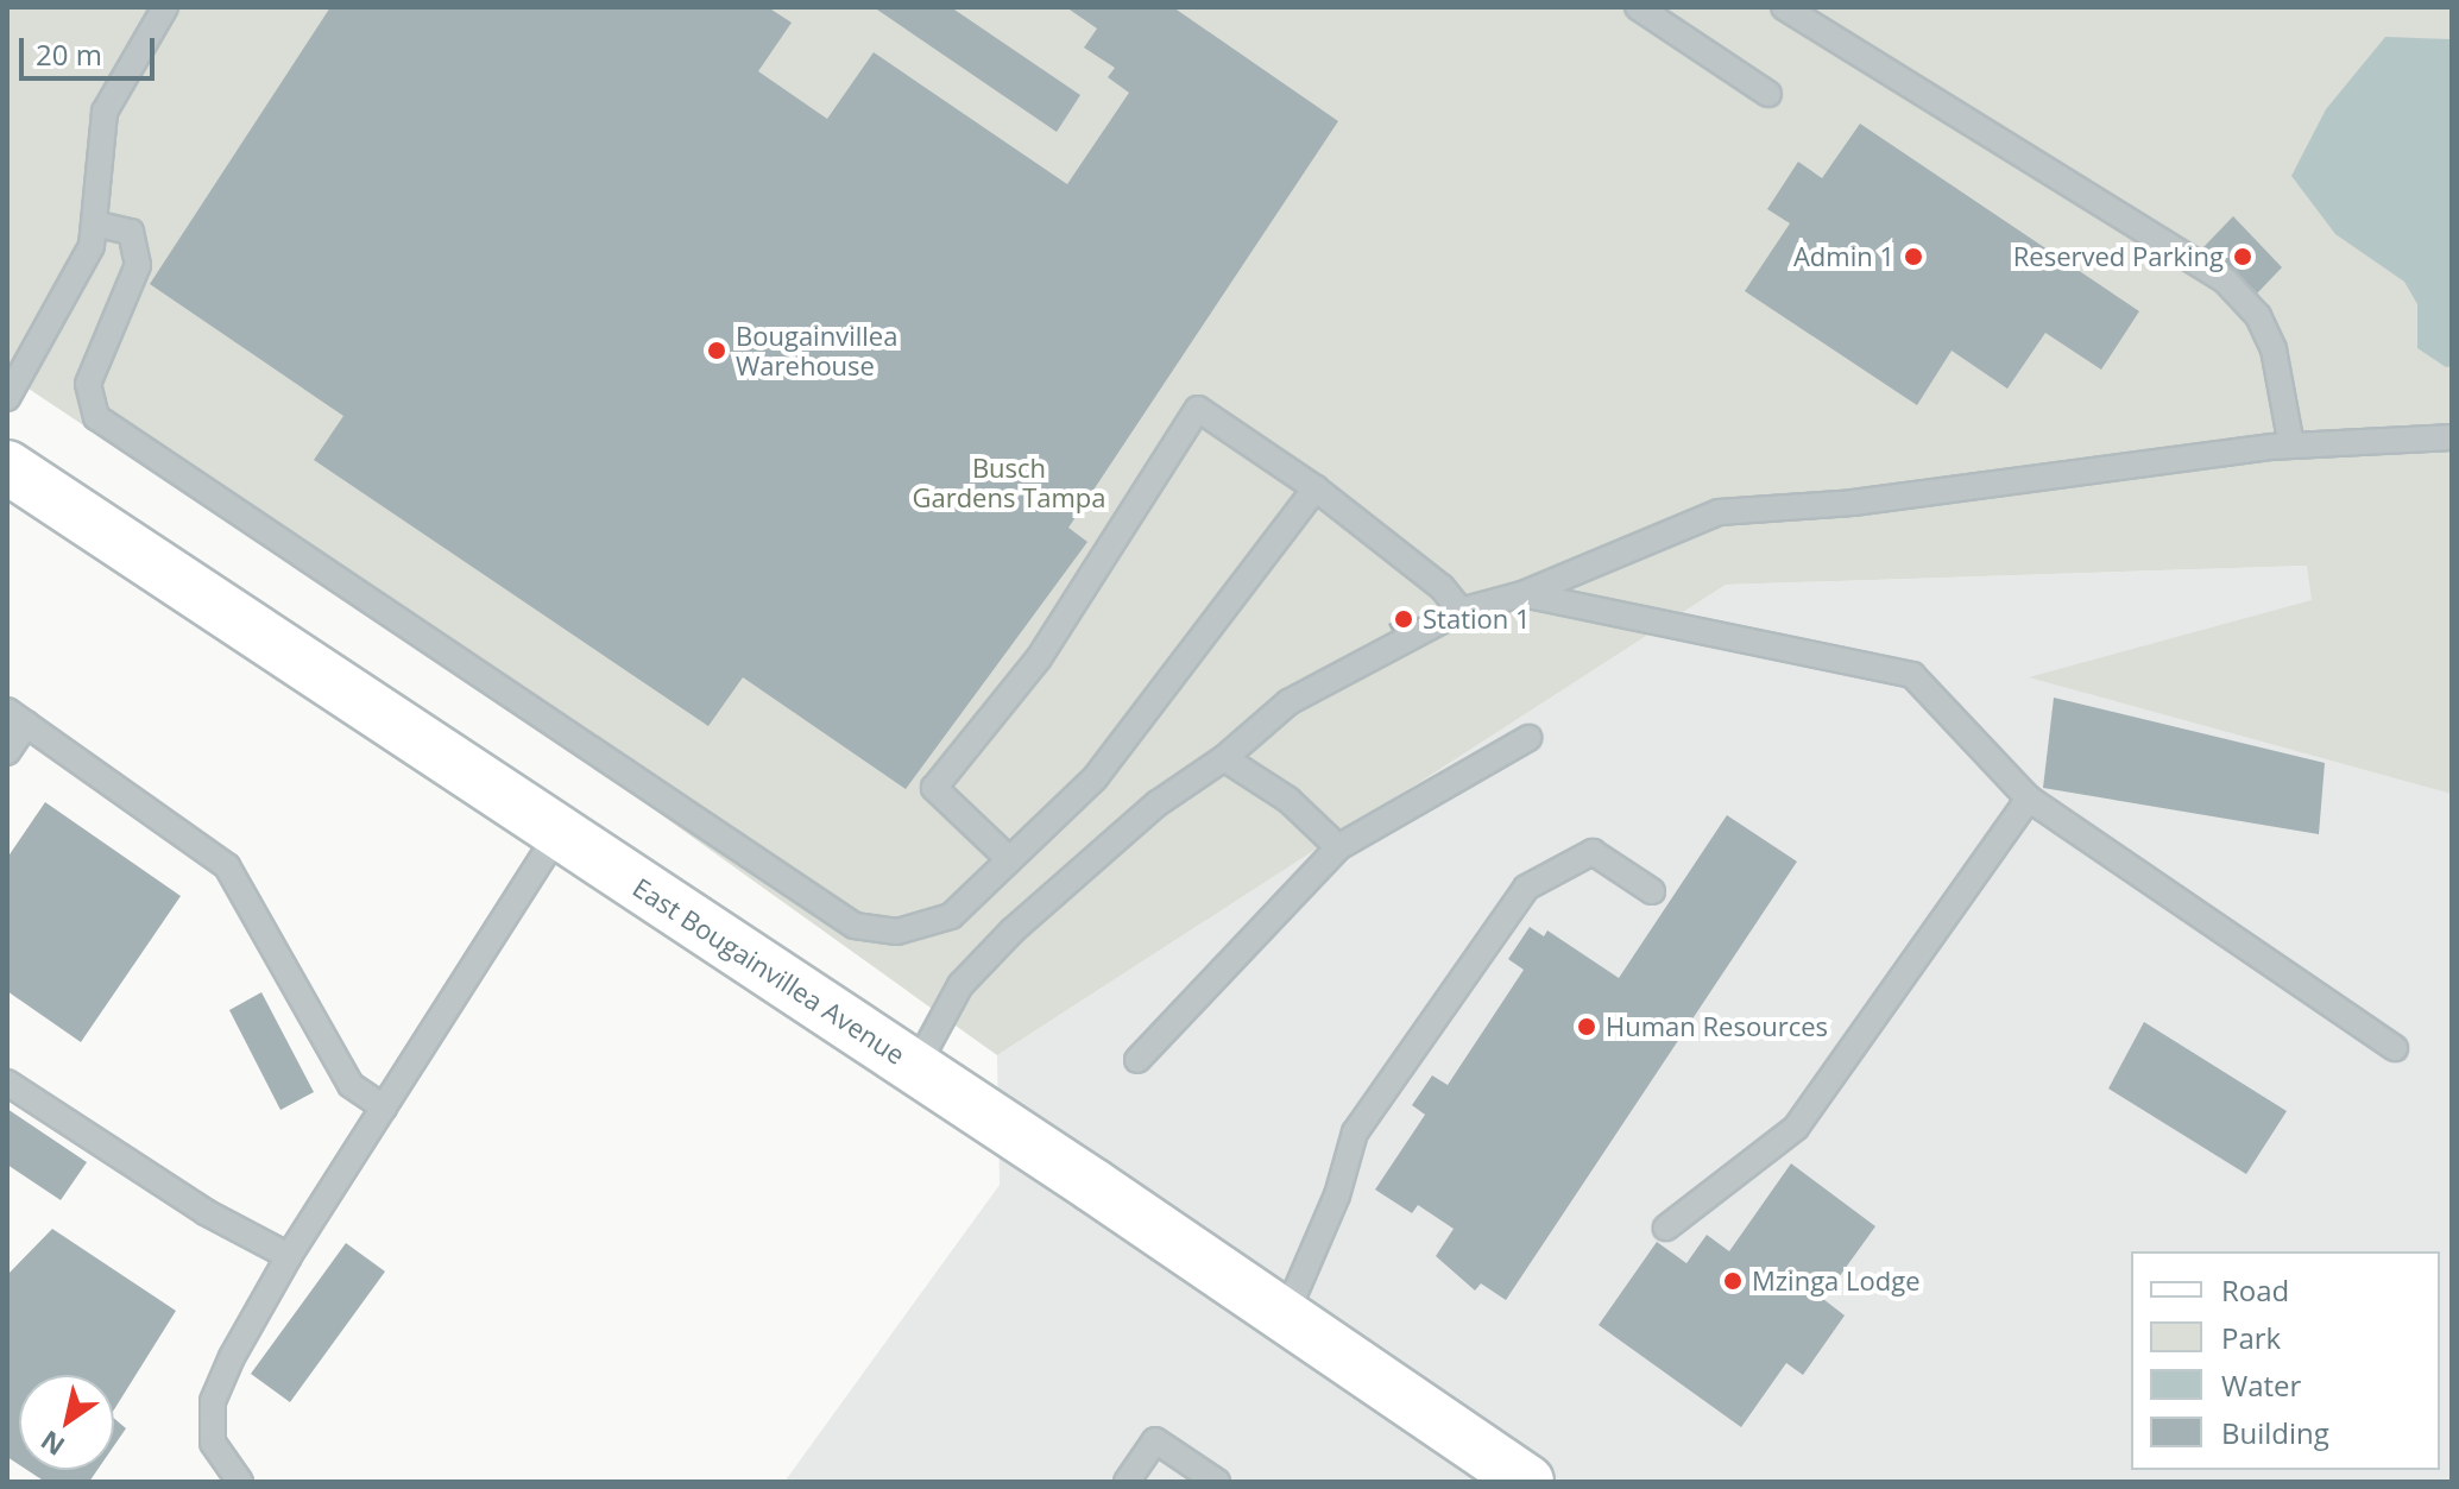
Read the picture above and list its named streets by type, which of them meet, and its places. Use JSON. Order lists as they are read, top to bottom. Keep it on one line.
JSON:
{"streets":{"street":["East Bougainvillea Avenue"]},"parks":["Busch Gardens Tampa"],"places":["Admin 1","Reserved Parking","Bougainvillea Warehouse","Station 1","Human Resources","Mzinga Lodge"],"legend":["Road","Park","Water","Building"],"scale_bar":"20 m","north":"bottom left"}
